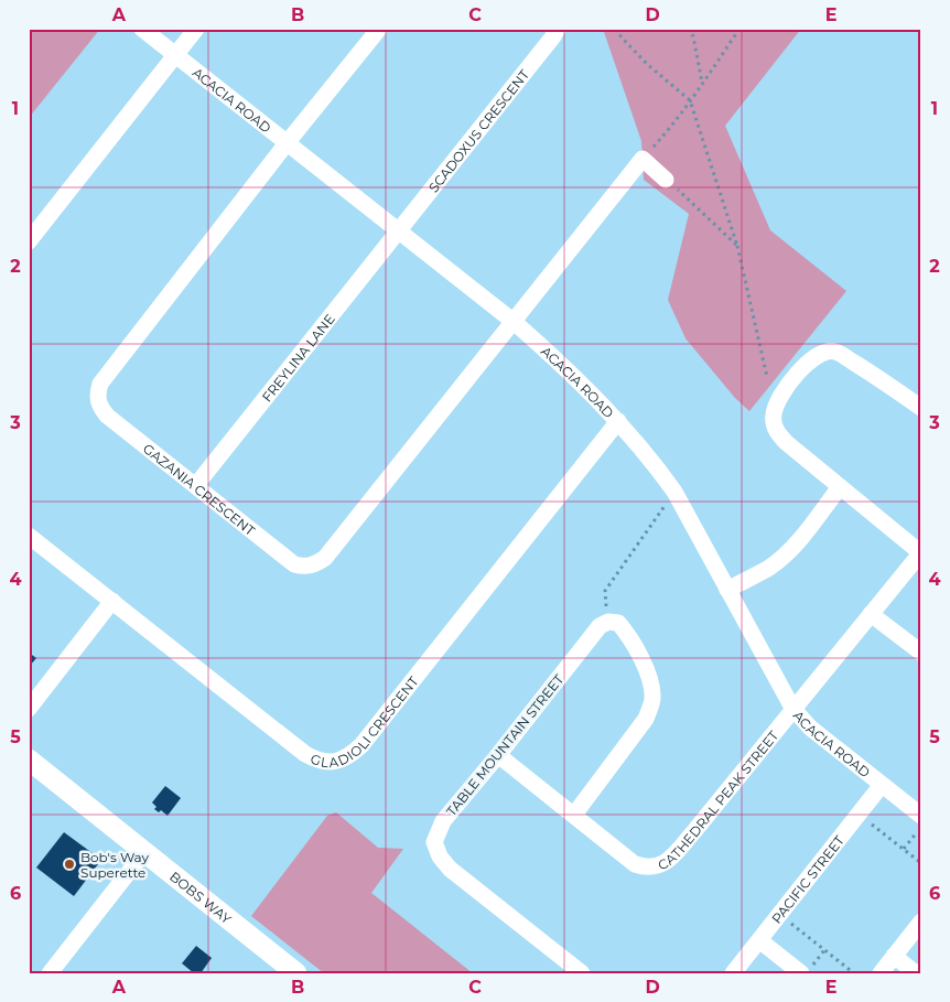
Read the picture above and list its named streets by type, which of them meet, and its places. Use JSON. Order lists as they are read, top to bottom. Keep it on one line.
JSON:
{"streets":{"street":["ACACIA ROAD","SCADOXUS CRESCENT","FREYLINA LANE","GAZANIA CRESCENT","GLADIOLI CRESCENT","TABLE MOUNTAIN STREET","CATHEDRAL PEAK STREET","PACIFIC STREET","BOBS WAY"]},"crossings":[["ACACIA ROAD","SCADOXUS CRESCENT"],["ACACIA ROAD","FREYLINA LANE"],["ACACIA ROAD","GAZANIA CRESCENT"],["ACACIA ROAD","GLADIOLI CRESCENT"],["ACACIA ROAD","CATHEDRAL PEAK STREET"],["ACACIA ROAD","PACIFIC STREET"],["SCADOXUS CRESCENT","FREYLINA LANE"],["FREYLINA LANE","GAZANIA CRESCENT"],["TABLE MOUNTAIN STREET","CATHEDRAL PEAK STREET"]],"places":["Bob's Way Superette"],"grid":{"columns":["A","B","C","D","E"],"rows":["1","2","3","4","5","6"]}}
